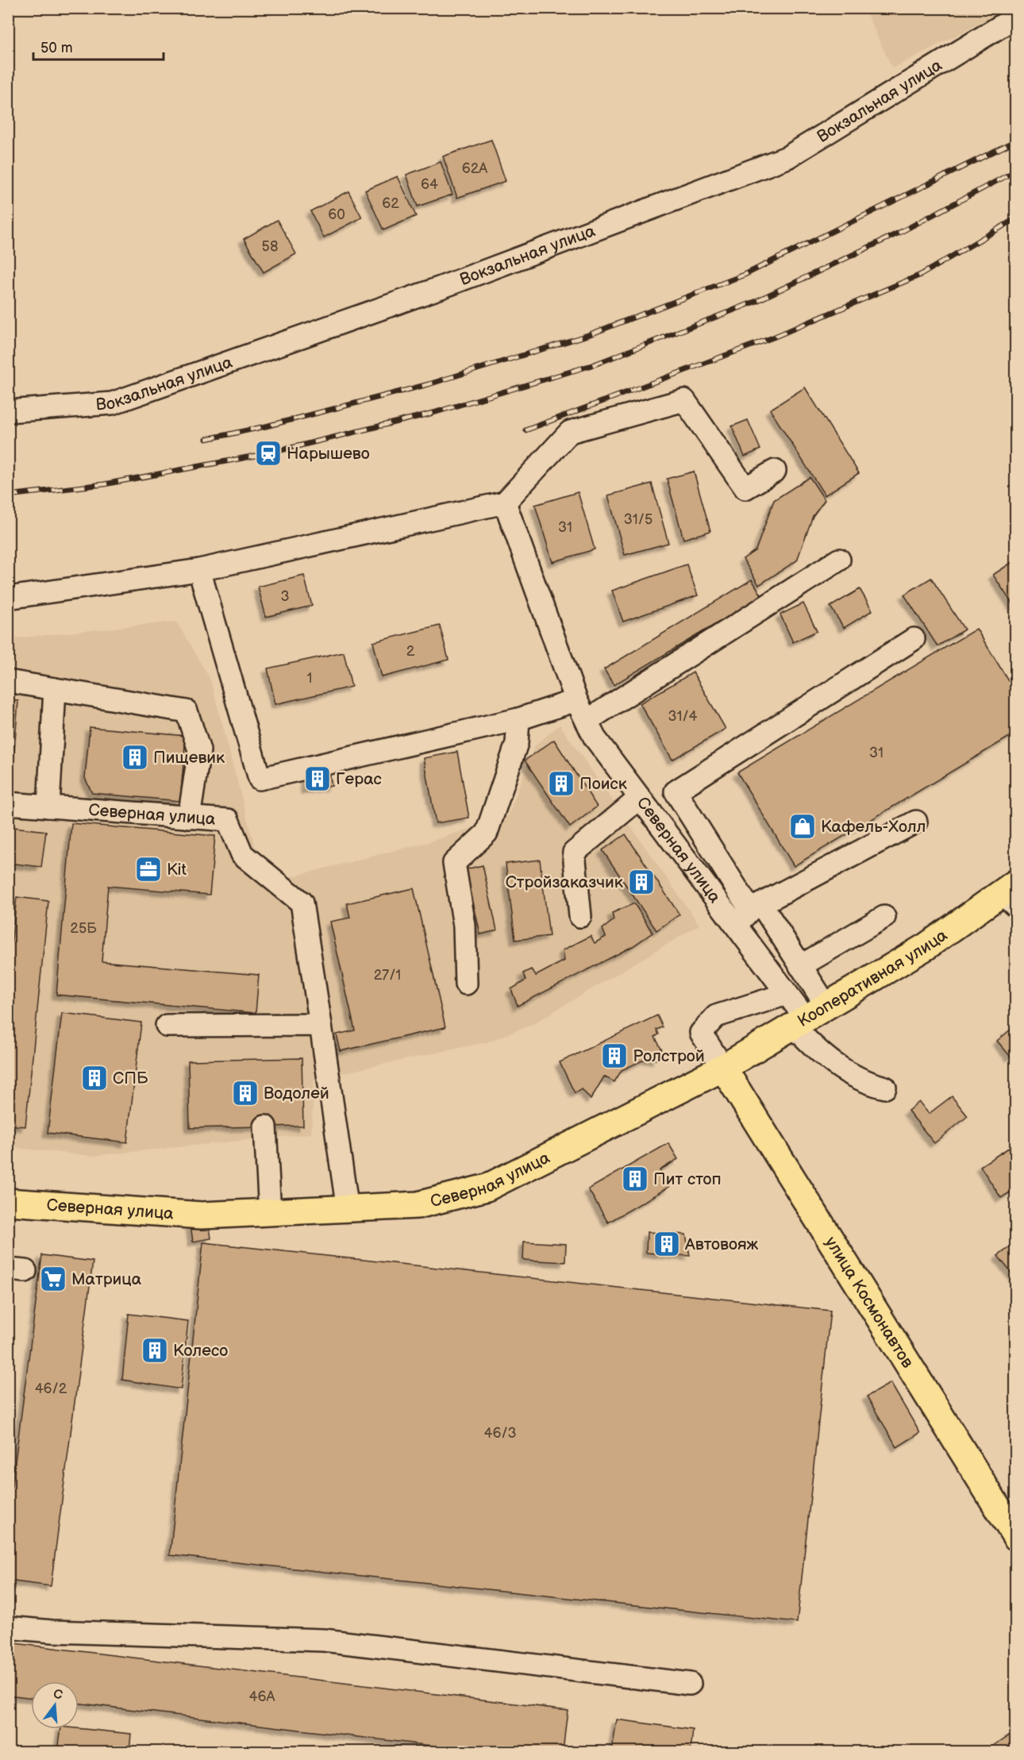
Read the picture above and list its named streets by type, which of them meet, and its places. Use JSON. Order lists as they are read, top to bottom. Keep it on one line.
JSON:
{"streets":{"main road":["Северная улица","Кооперативная улица","улица Космонавтов"],"street":["Вокзальная улица"]},"crossings":[["Северная улица","Кооперативная улица"],["Северная улица","улица Космонавтов"],["Кооперативная улица","улица Космонавтов"]],"places":{"station":["Нарышево"],"building":["Пищевик","Герас","Поиск","Стройзаказчик","Ролстрой","СПБ","Водолей","Пит стоп","Автовояж","Колесо"],"shop":["Кафель-Холл"],"office":["Kit"],"supermarket":["Матрица"]},"house_numbers":["62А","64","62","60","58","31/5","31","3","2","1","31/4","31","25Б","27/1","46/2","46/3","46А"],"scale_bar":"50 m","north":"top"}
